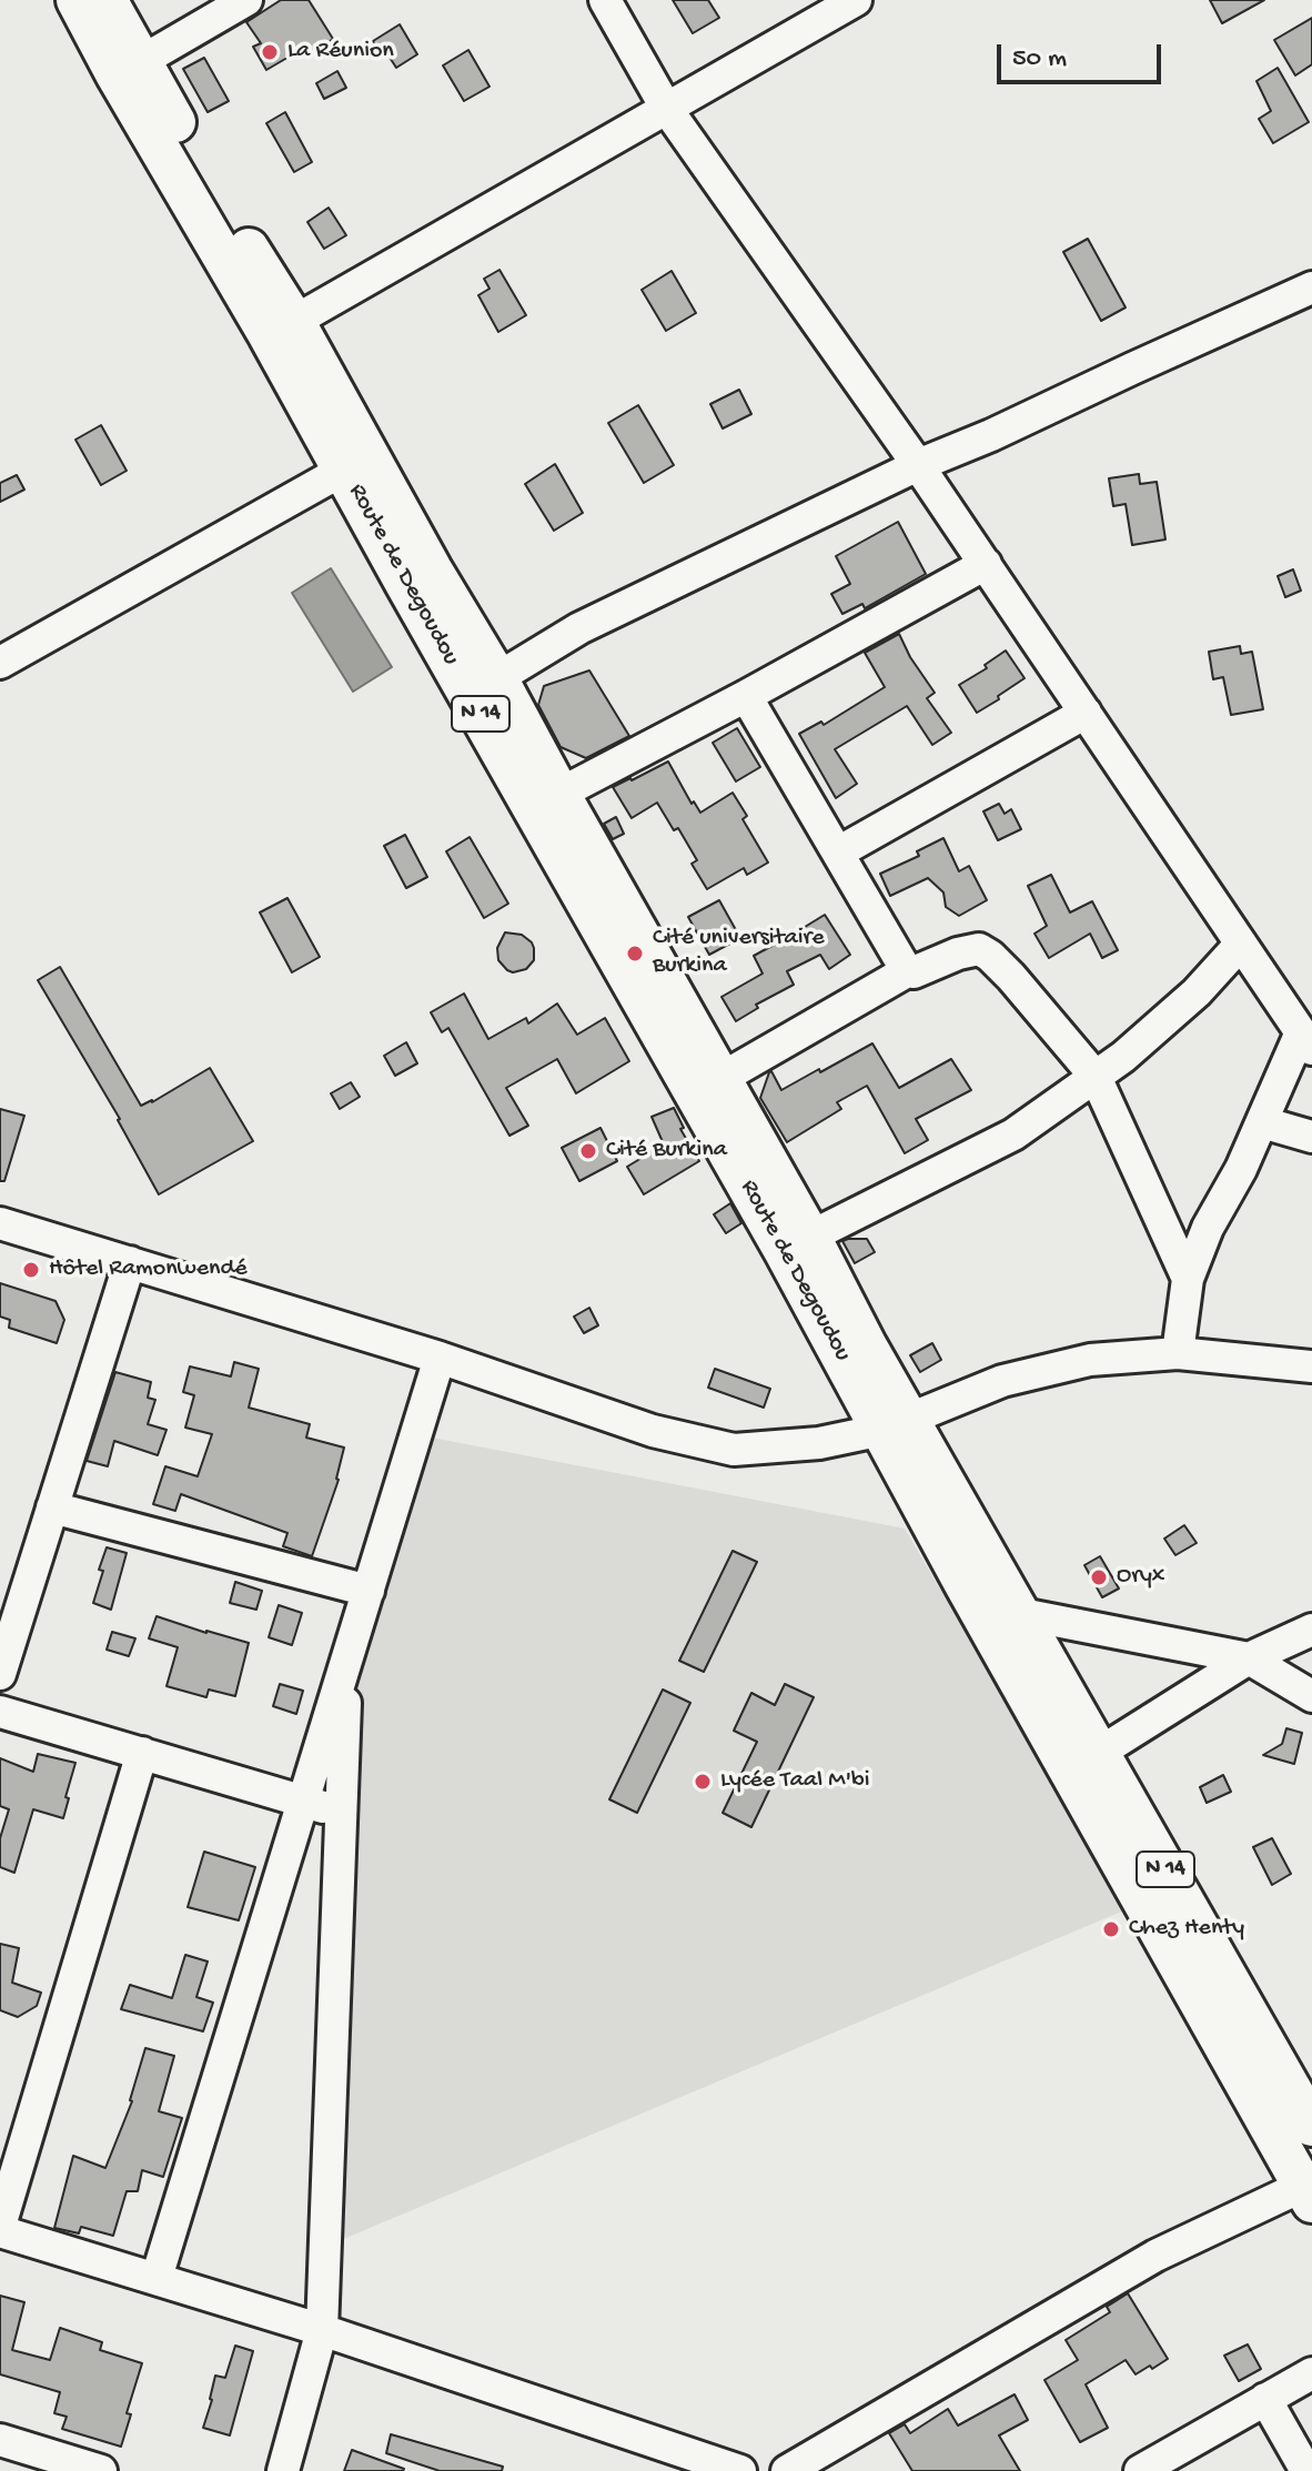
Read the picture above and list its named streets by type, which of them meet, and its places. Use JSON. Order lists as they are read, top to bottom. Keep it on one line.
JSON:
{"streets":{"main road":["Route de Degoudou","N 14"]},"crossings":[["Route de Degoudou","N 14"]],"places":["La Réunion","Cité universitaire Burkina","Cité Burkina","Hôtel Ramonwendé","Oryx","Lycée Taal M'bi","Chez Henty"],"scale_bar":"50 m"}
